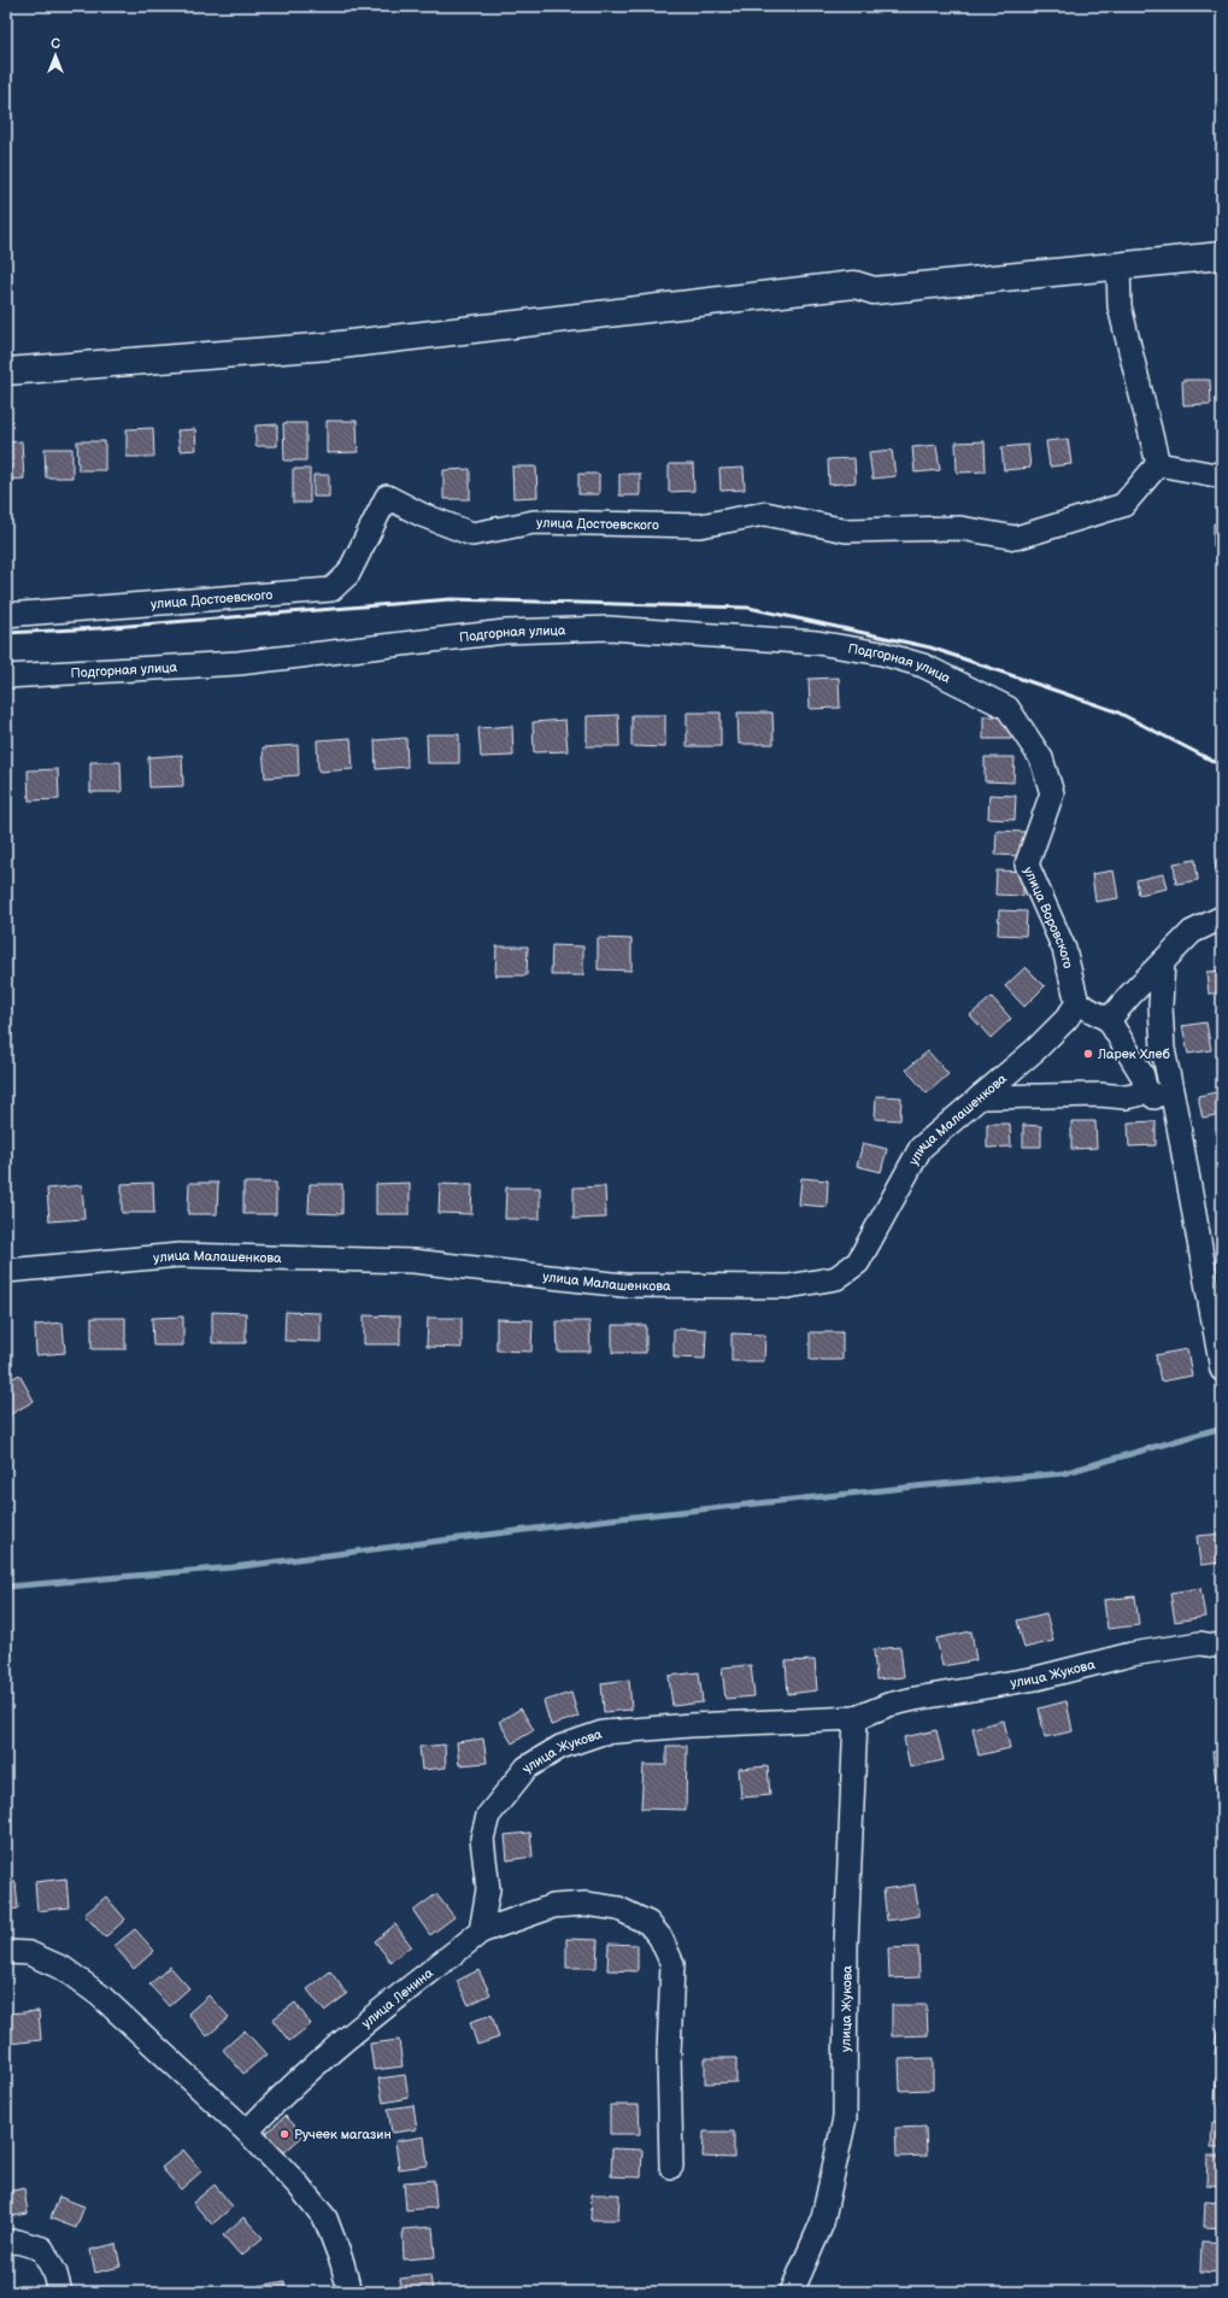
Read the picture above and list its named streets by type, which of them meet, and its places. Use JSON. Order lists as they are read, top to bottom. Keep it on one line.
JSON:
{"streets":{"street":["улица Достоевского","Подгорная улица","улица Воровского","улица Малашенкова","улица Жукова","улица Ленина"]},"crossings":[["Подгорная улица","улица Воровского"],["улица Воровского","улица Малашенкова"],["улица Жукова","улица Ленина"]],"places":["Ларек Хлеб","Ручеек магазин"],"north":"top"}
